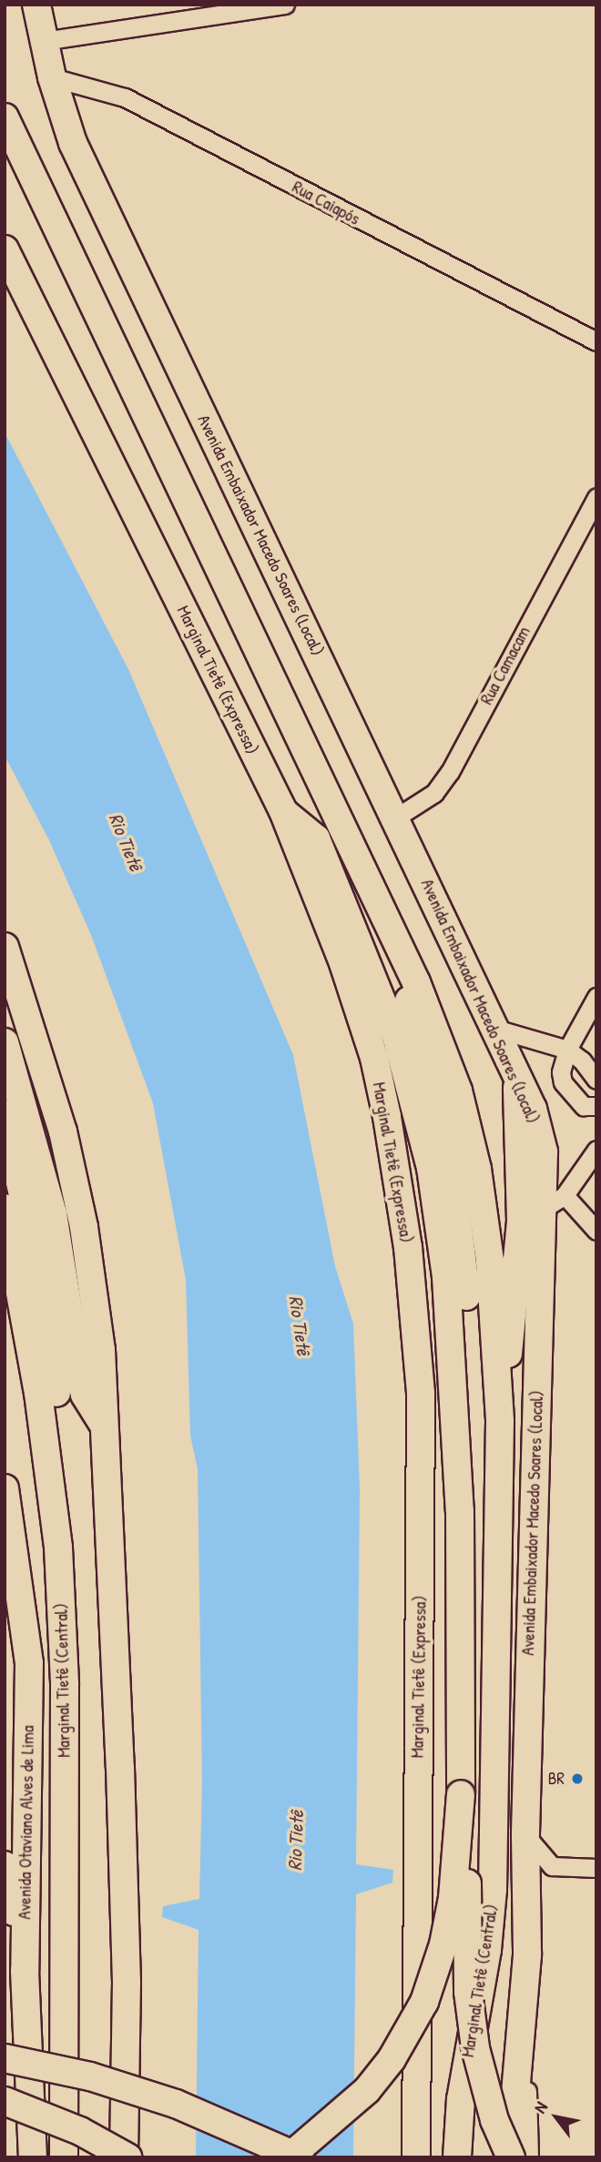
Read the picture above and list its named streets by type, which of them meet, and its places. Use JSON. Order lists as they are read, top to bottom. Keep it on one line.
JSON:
{"streets":{"highway":["Avenida Embaixador Macedo Soares (Local)","Marginal Tietê (Expressa)","Marginal Tietê (Central)","Avenida Otaviano Alves de Lima"],"street":["Rua Caiapós","Rua Camacam"]},"crossings":[["Rua Caiapós","Avenida Embaixador Macedo Soares (Local)"],["Avenida Embaixador Macedo Soares (Local)","Rua Camacam"]],"water":["Rio Tietê"],"places":["BR"],"north":"top left"}
